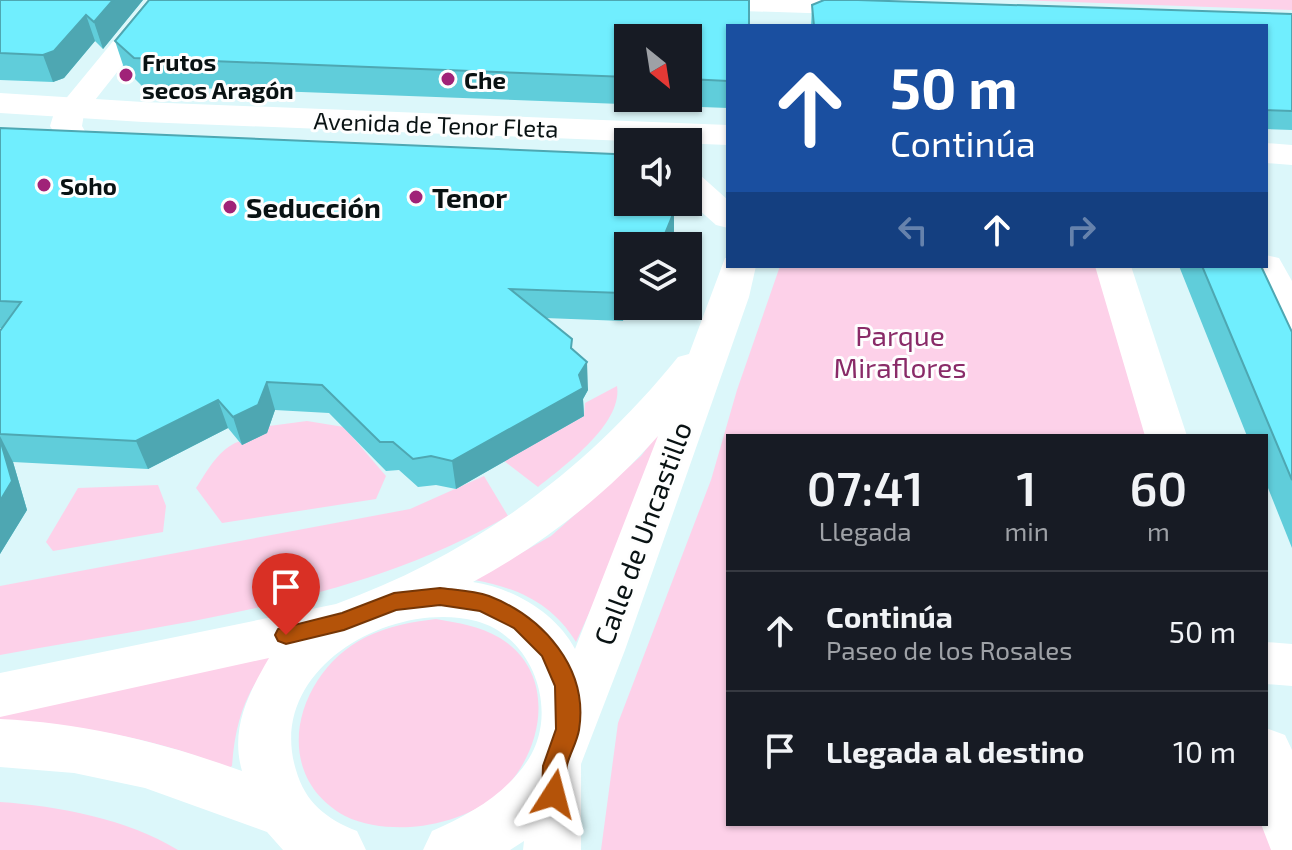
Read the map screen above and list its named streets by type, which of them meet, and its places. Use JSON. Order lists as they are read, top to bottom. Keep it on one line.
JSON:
{"streets":{"main road":["Avenida de Tenor Fleta"],"street":["Calle de Uncastillo"]},"parks":["Parque Miraflores"],"places":["Frutos secos Aragón","Che","Soho","Tenor","Seducción"],"north":"bottom right","page":{"turn":["50 m","Continúa"],"eta":["07:41","Llegada","1","min","60","m"],"list":[{"name":"Continúa","note":"Paseo de los Rosales","value":"50 m"},{"name":"Llegada al destino","value":"10 m"}]}}
